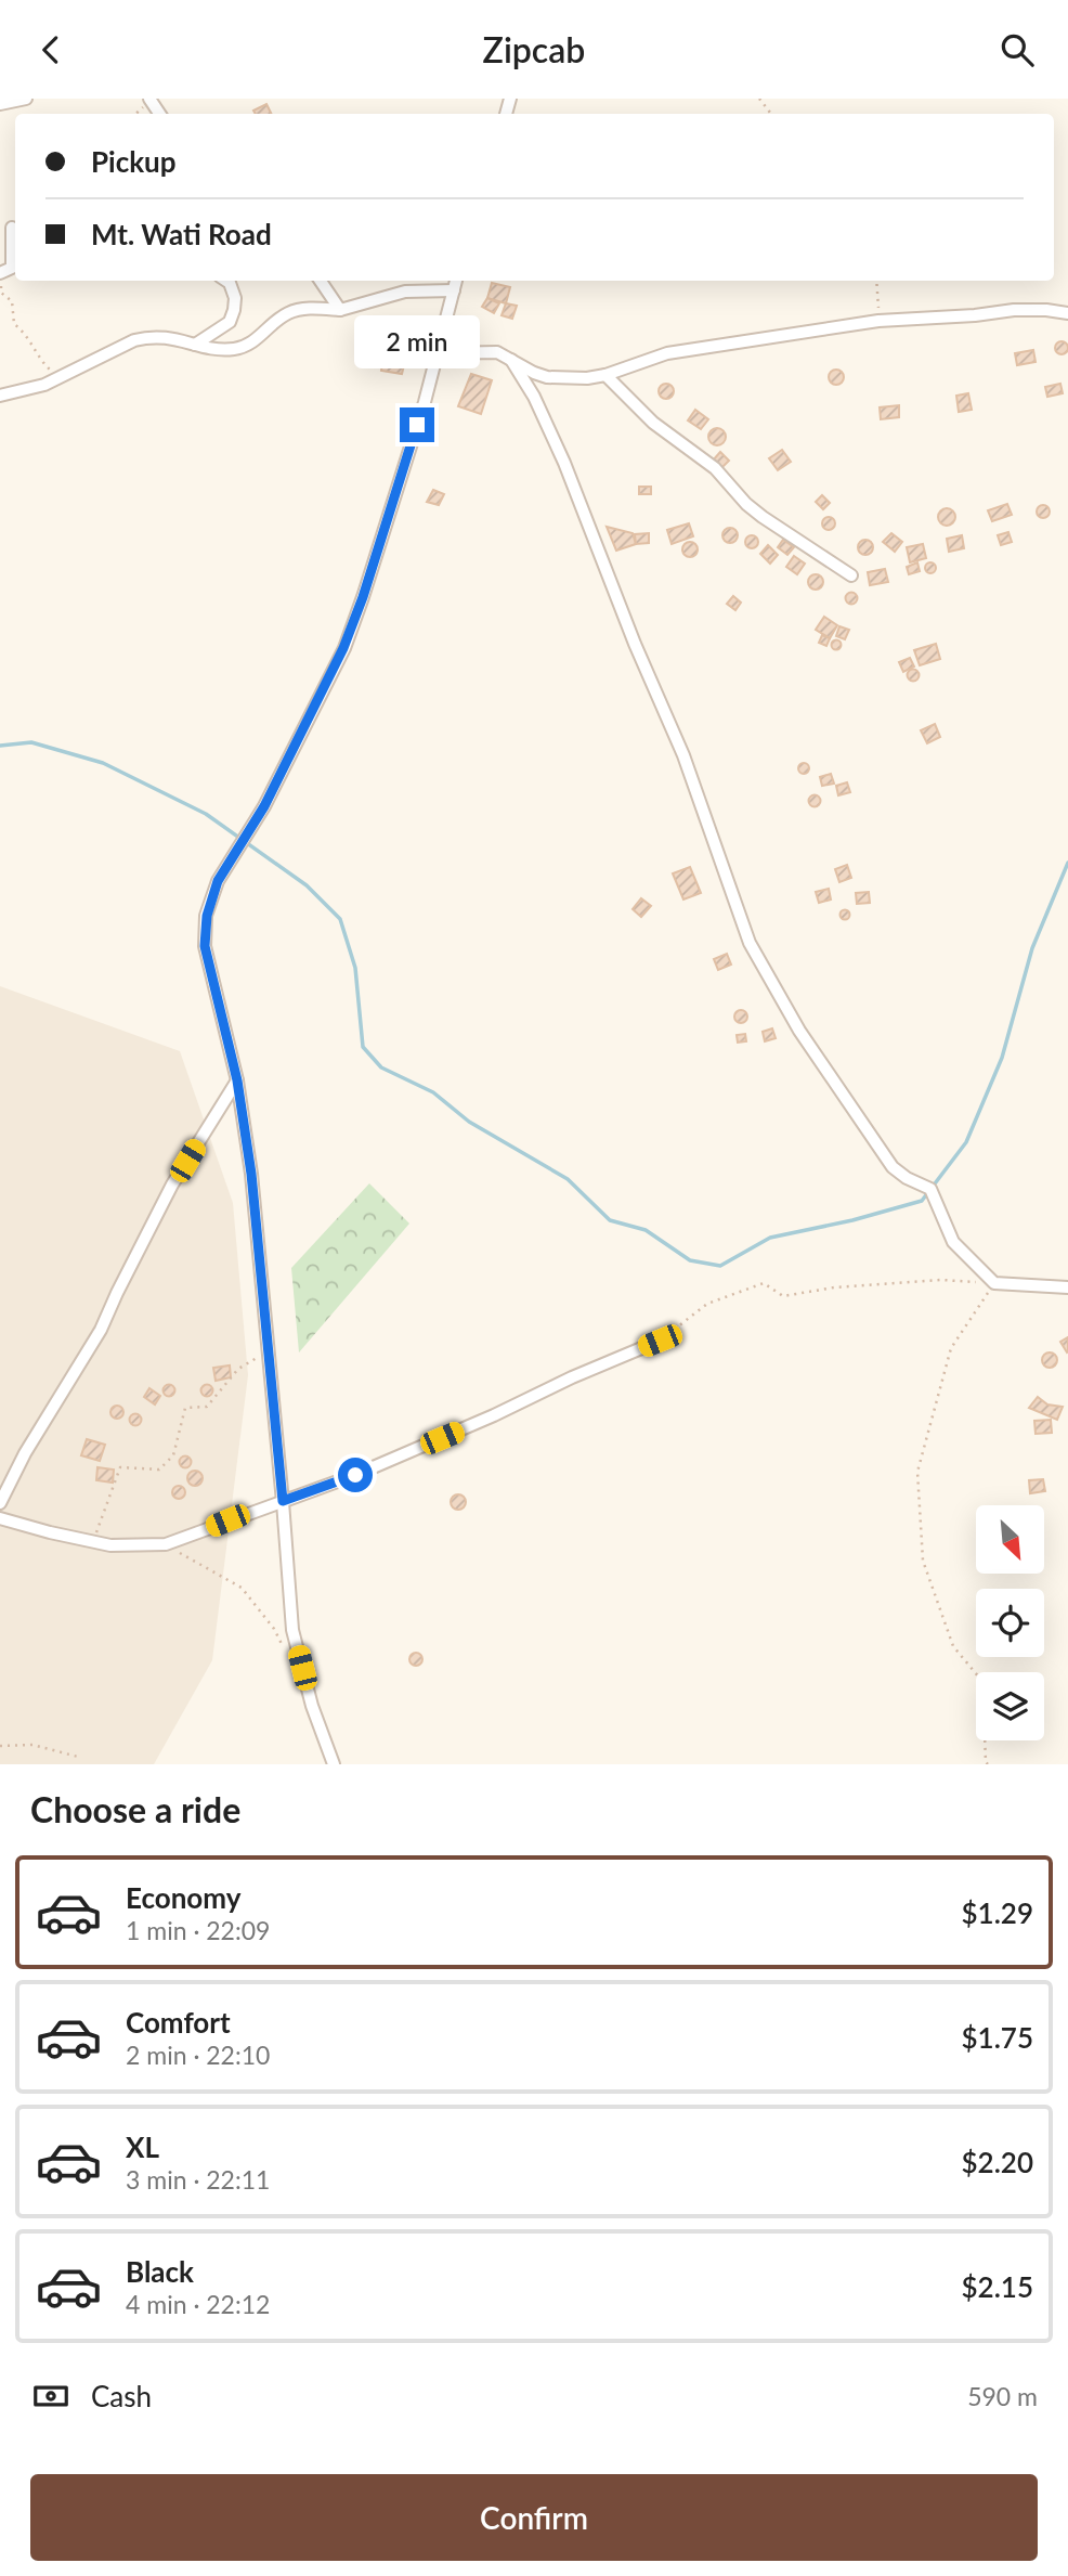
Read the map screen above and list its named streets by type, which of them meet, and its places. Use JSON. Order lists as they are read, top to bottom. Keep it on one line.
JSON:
{"north":"bottom right","page":{"header":"Zipcab","banner":["Pickup","Mt. Wati Road"],"bubble":"2 min","heading":"Choose a ride","list":[{"name":"Economy","note":"1 min · 22:09","value":"$1.29"},{"name":"Comfort","note":"2 min · 22:10","value":"$1.75"},{"name":"XL","note":"3 min · 22:11","value":"$2.20"},{"name":"Black","note":"4 min · 22:12","value":"$2.15"}],"pay":["Cash","590 m"],"buttons":"Confirm"}}
